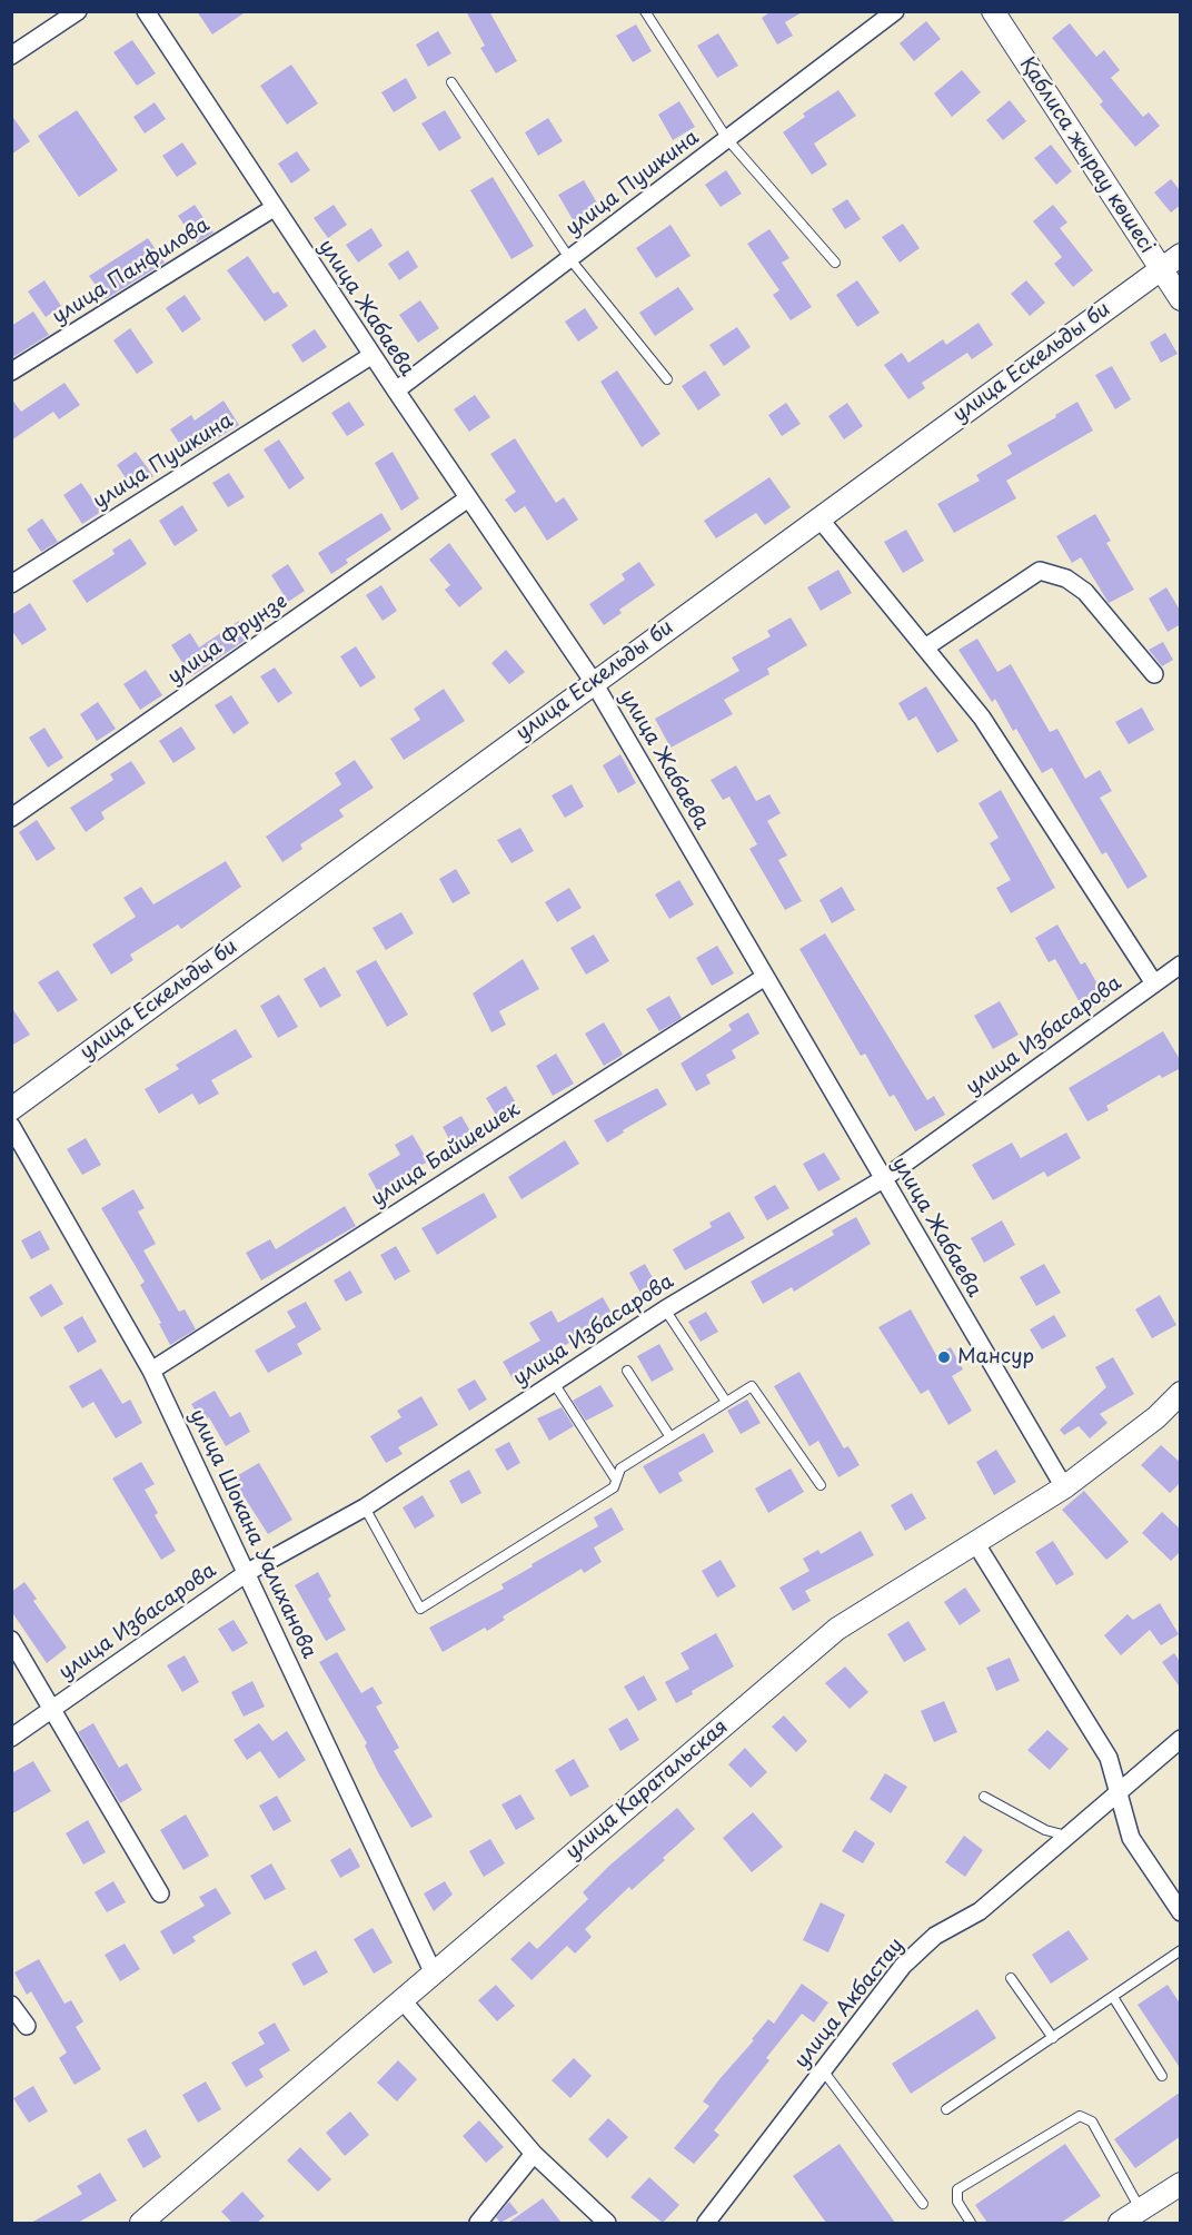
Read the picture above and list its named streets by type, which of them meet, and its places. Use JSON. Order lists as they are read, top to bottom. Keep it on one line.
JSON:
{"streets":{"street":["Қаблиса жырау көшесі","улица Пушкина","улица Панфилова","улица Жабаева","улица Ескельды би","улица Фрунзе","улица Избасарова","улица Байшешек","улица Шокана Уалиханова","улица Каратальская","улица Акбастау"]},"crossings":[["Қаблиса жырау көшесі","улица Ескельды би"],["улица Пушкина","улица Жабаева"],["улица Панфилова","улица Жабаева"],["улица Жабаева","улица Ескельды би"],["улица Жабаева","улица Фрунзе"],["улица Жабаева","улица Избасарова"],["улица Жабаева","улица Байшешек"],["улица Жабаева","улица Каратальская"],["улица Ескельды би","улица Избасарова"],["улица Избасарова","улица Шокана Уалиханова"],["улица Байшешек","улица Шокана Уалиханова"],["улица Шокана Уалиханова","улица Каратальская"]],"places":["Мансур"]}
